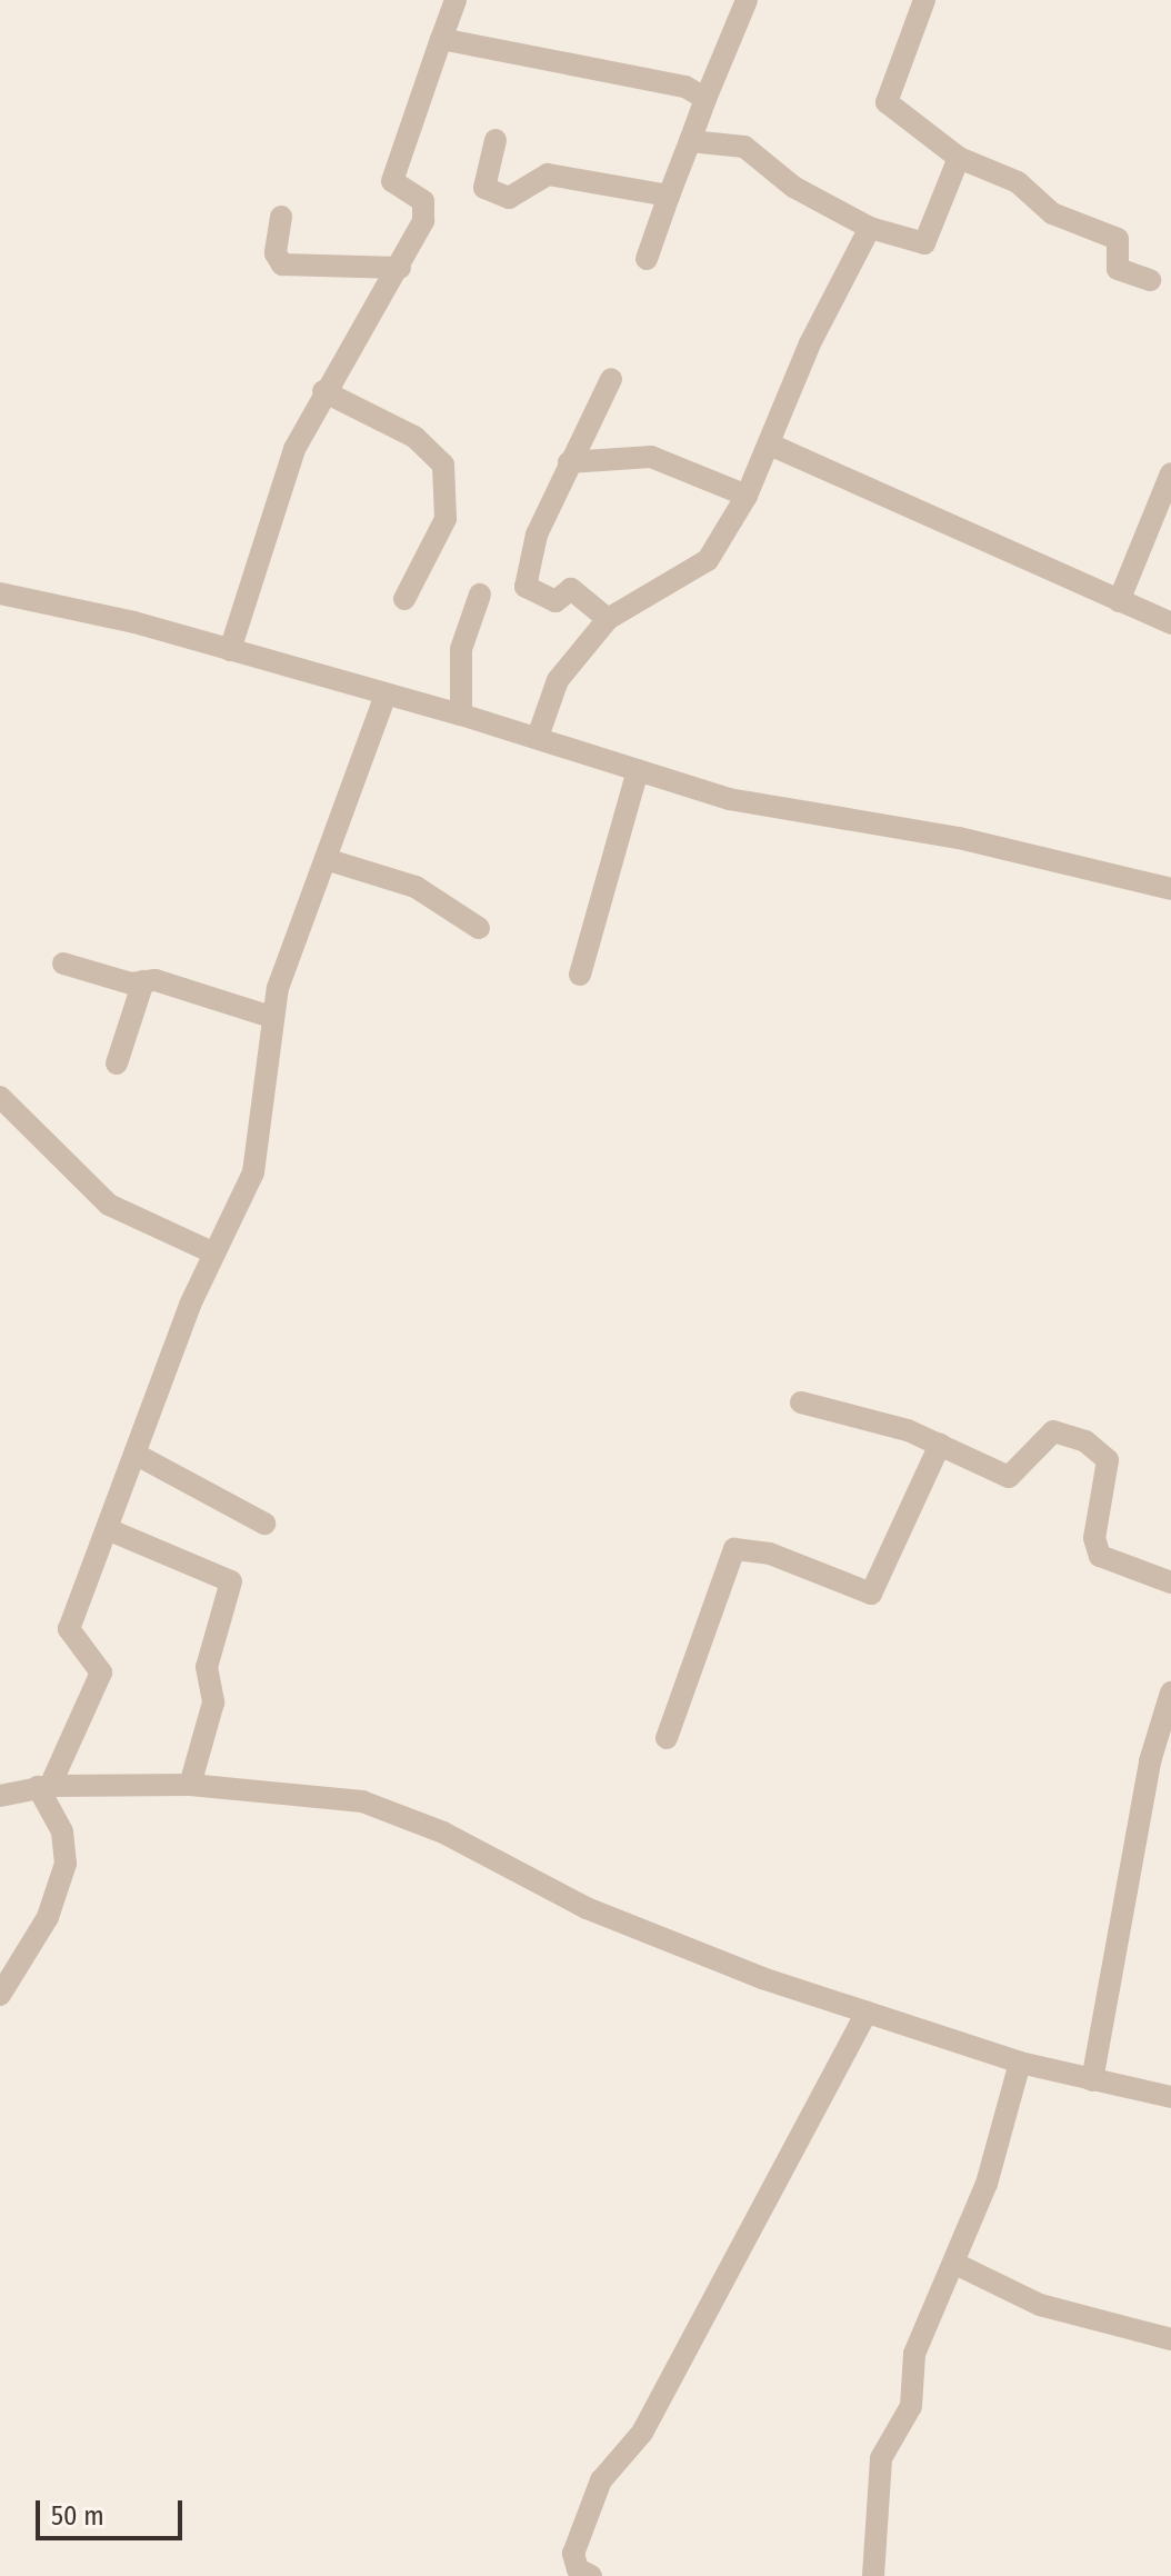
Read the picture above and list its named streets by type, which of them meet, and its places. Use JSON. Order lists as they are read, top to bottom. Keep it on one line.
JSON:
{"scale_bar":"50 m"}
